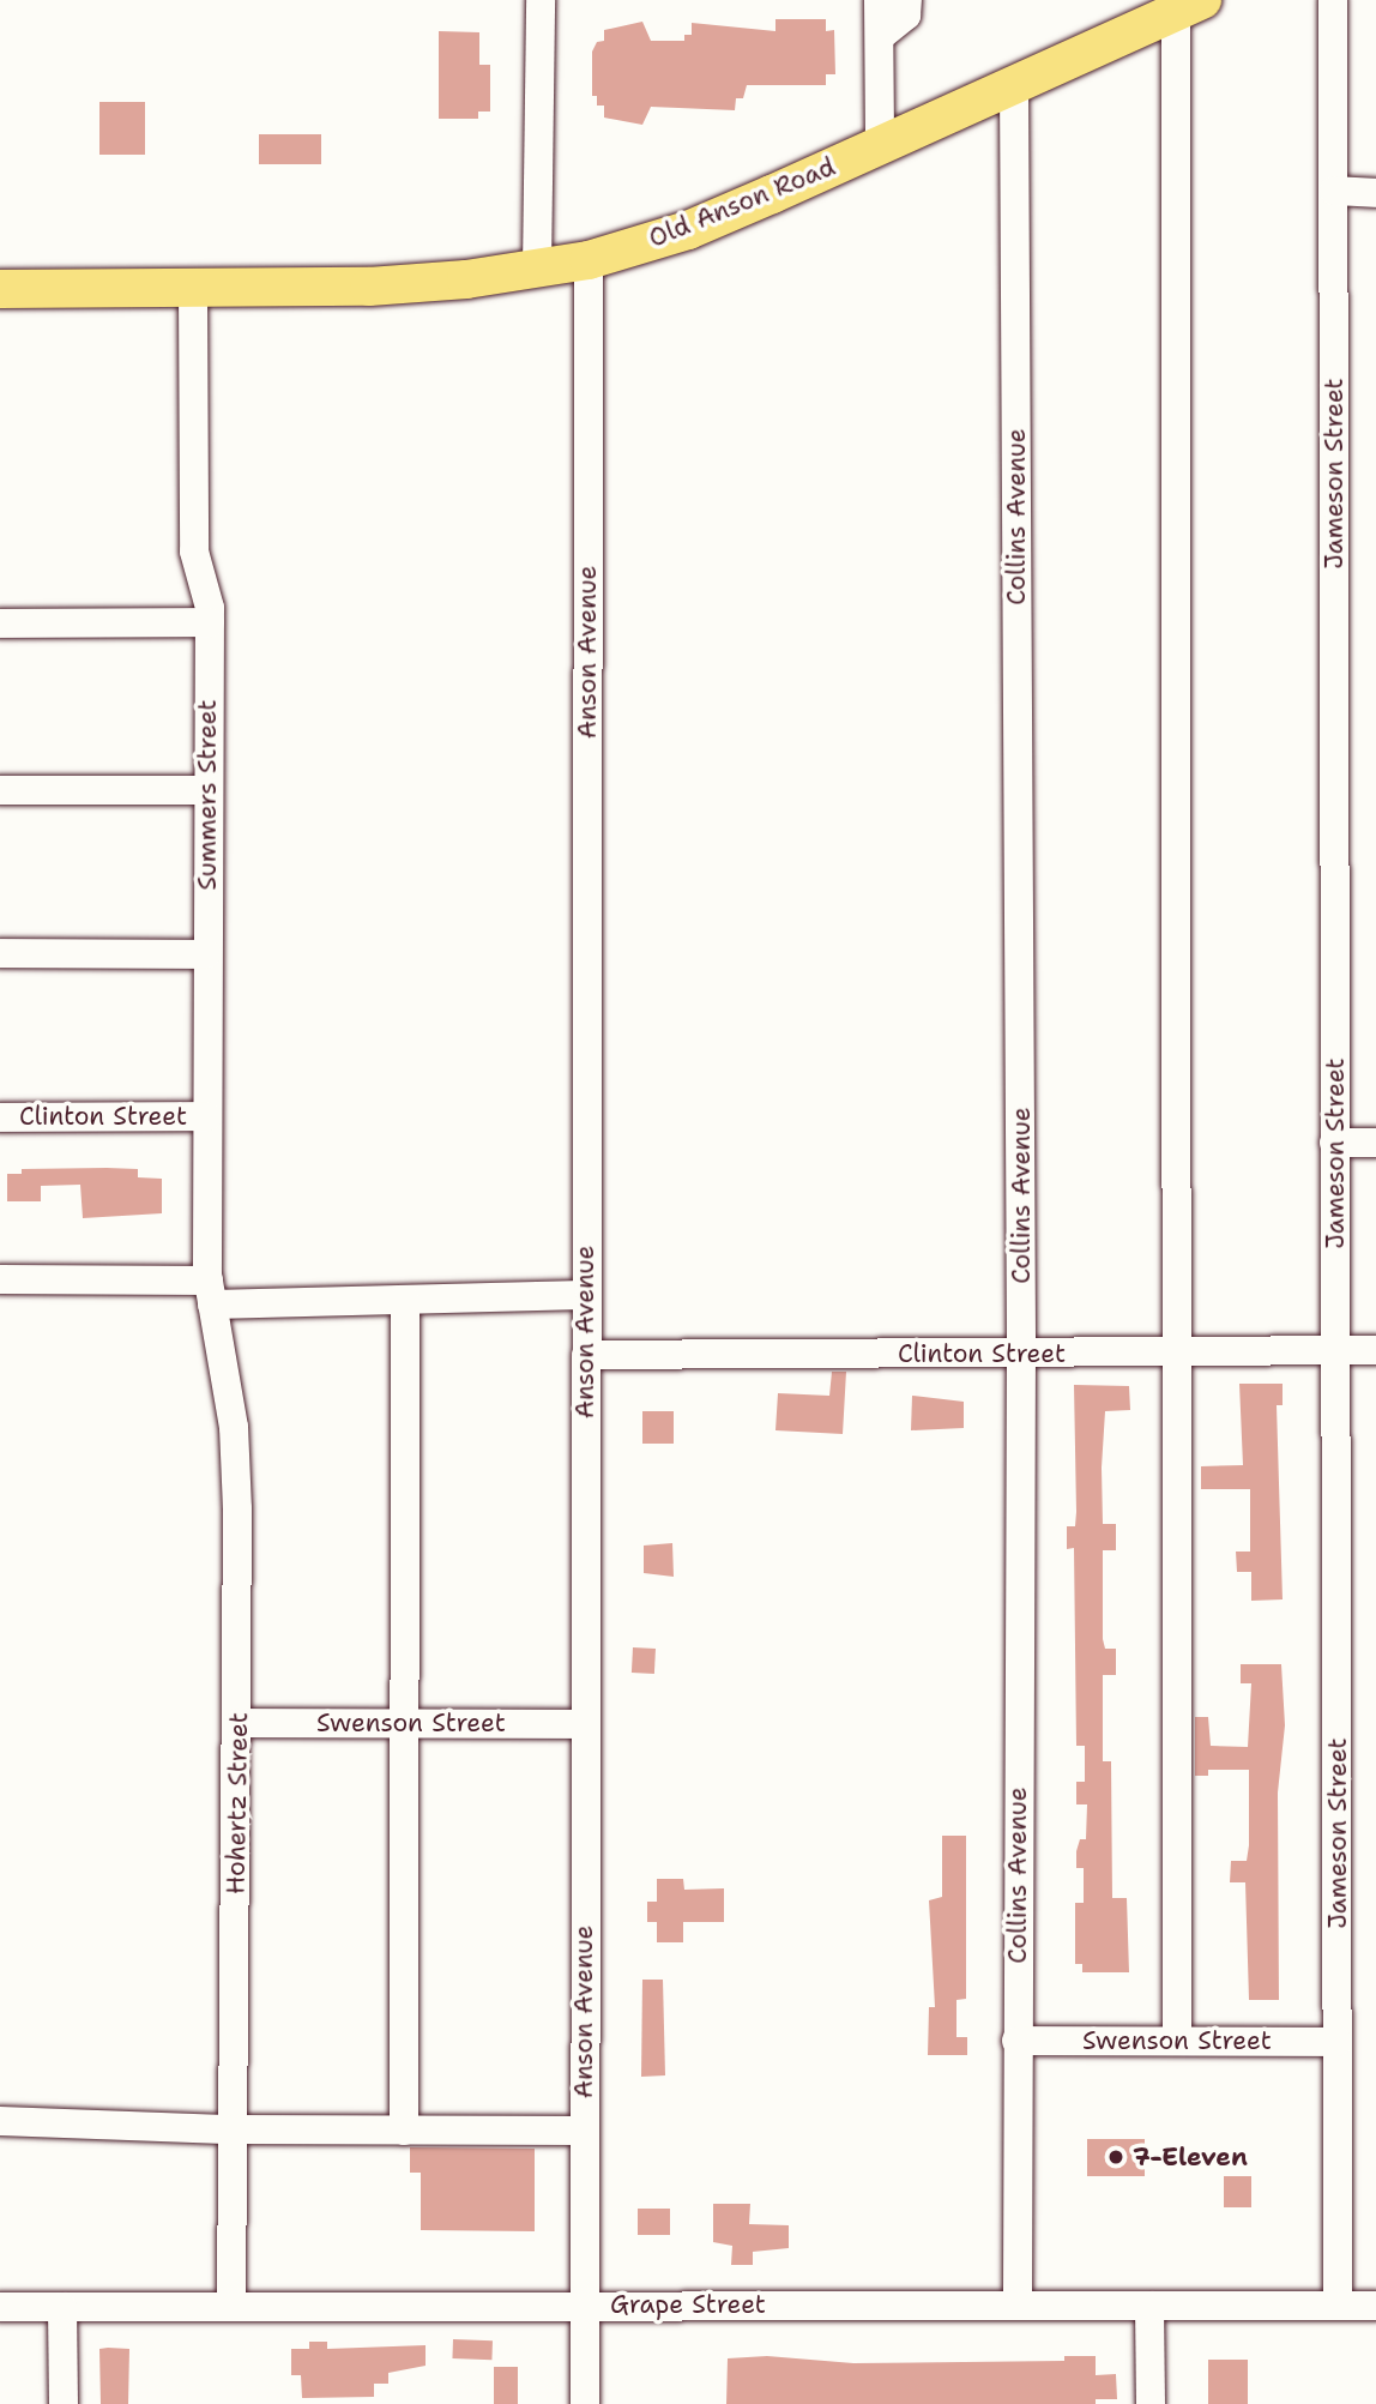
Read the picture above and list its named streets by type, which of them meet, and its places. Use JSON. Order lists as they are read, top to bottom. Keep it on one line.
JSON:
{"streets":{"main road":["Old Anson Road"],"street":["Jameson Street","Collins Avenue","Anson Avenue","Summers Street","Clinton Street","Swenson Street","Hohertz Street","Grape Street"]},"crossings":[["Old Anson Road","Collins Avenue"],["Old Anson Road","Anson Avenue"],["Old Anson Road","Summers Street"],["Jameson Street","Clinton Street"],["Jameson Street","Swenson Street"],["Jameson Street","Grape Street"],["Collins Avenue","Clinton Street"],["Collins Avenue","Swenson Street"],["Collins Avenue","Grape Street"],["Anson Avenue","Clinton Street"],["Anson Avenue","Swenson Street"],["Anson Avenue","Grape Street"],["Summers Street","Clinton Street"],["Summers Street","Hohertz Street"],["Swenson Street","Hohertz Street"],["Hohertz Street","Grape Street"]],"places":["7-Eleven"]}
